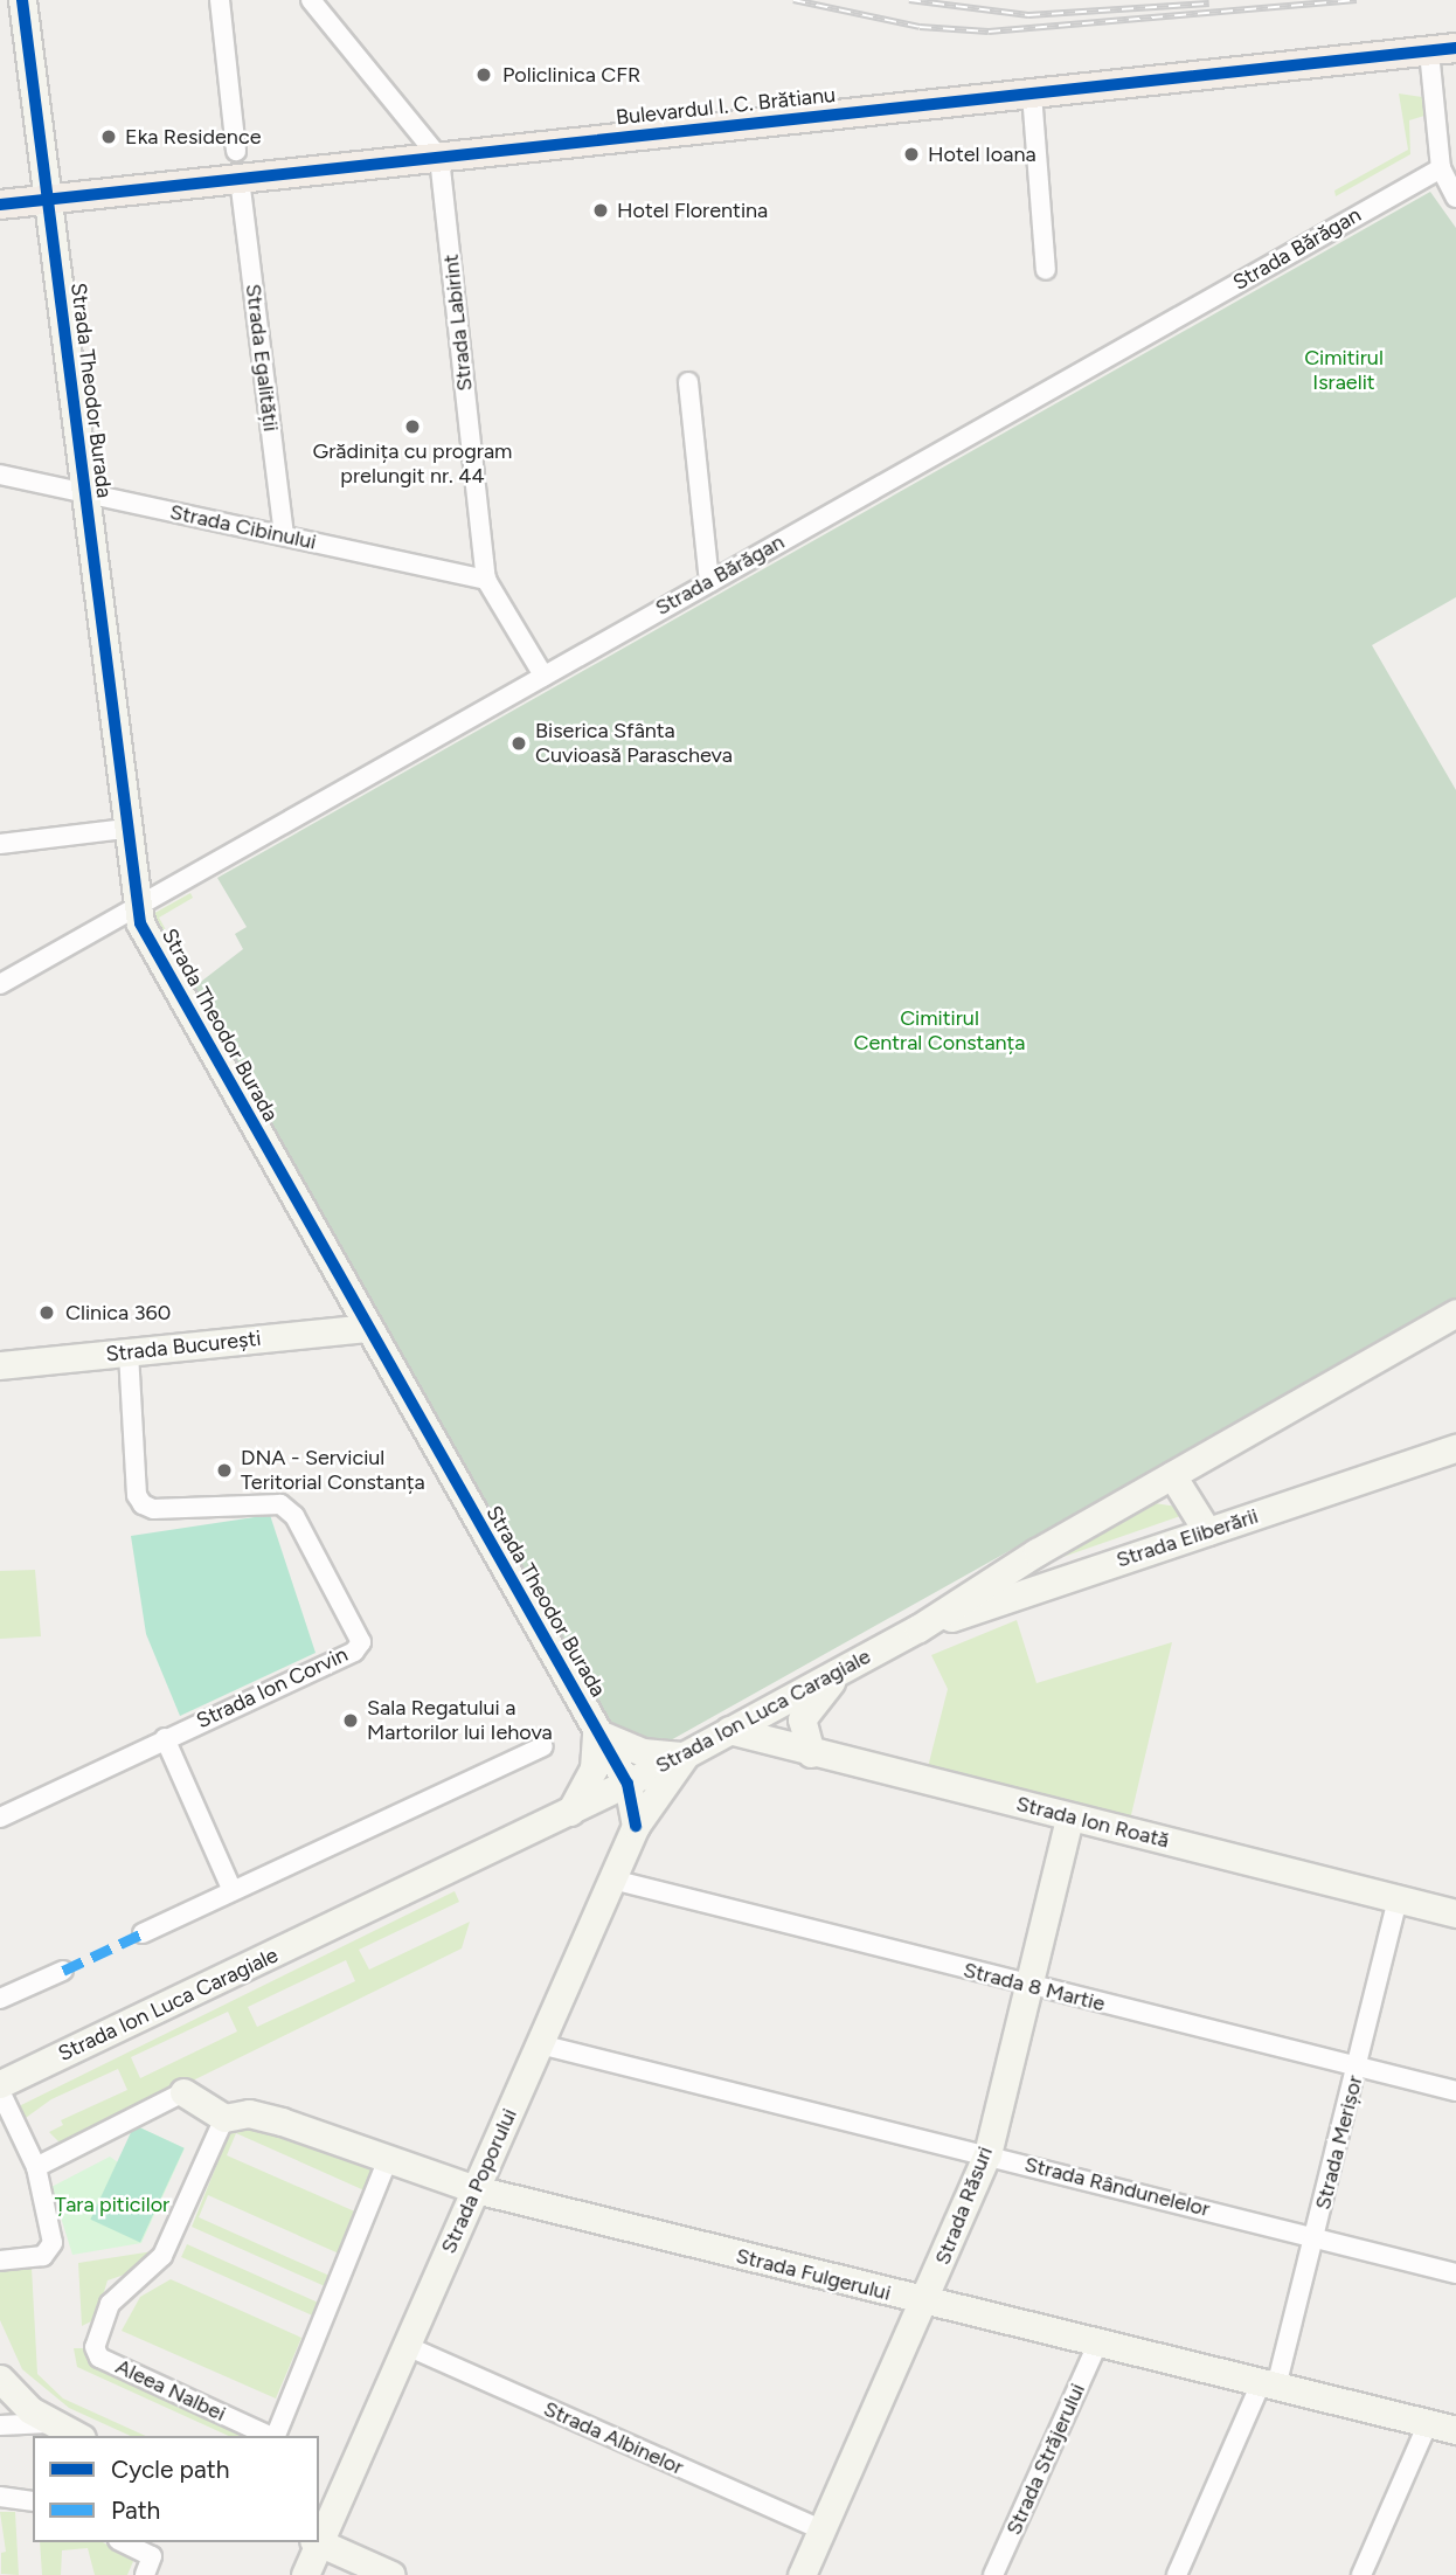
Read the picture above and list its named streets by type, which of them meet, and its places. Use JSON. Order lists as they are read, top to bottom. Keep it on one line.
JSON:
{"streets":{"main road":["Bulevardul I. C. Brătianu"],"street":["Strada Bărăgan","Strada Labirint","Strada Egalității","Strada Theodor Burada","Strada Cibinului","Strada București","Strada Eliberării","Strada Ion Corvin","Strada Ion Luca Caragiale","Strada Ion Roată","Strada 8 Martie","Strada Merișor","Strada Poporului","Strada Rândunelelor","Strada Răsuri","Strada Fulgerului","Aleea Nalbei","Strada Albinelor","Strada Străjerului"]},"crossings":[["Bulevardul I. C. Brătianu","Strada Labirint"],["Bulevardul I. C. Brătianu","Strada Egalității"],["Bulevardul I. C. Brătianu","Strada Theodor Burada"],["Strada Bărăgan","Strada Labirint"],["Strada Bărăgan","Strada Theodor Burada"],["Strada Labirint","Strada Cibinului"],["Strada Egalității","Strada Cibinului"],["Strada Theodor Burada","Strada Cibinului"],["Strada Theodor Burada","Strada București"],["Strada Theodor Burada","Strada Ion Luca Caragiale"],["Strada București","Strada Ion Corvin"],["Strada Eliberării","Strada Ion Luca Caragiale"],["Strada Ion Luca Caragiale","Strada Ion Roată"],["Strada Ion Luca Caragiale","Strada Poporului"],["Strada Ion Roată","Strada Merișor"],["Strada Ion Roată","Strada Răsuri"],["Strada 8 Martie","Strada Merișor"],["Strada 8 Martie","Strada Poporului"],["Strada 8 Martie","Strada Răsuri"],["Strada Merișor","Strada Rândunelelor"],["Strada Merișor","Strada Fulgerului"],["Strada Poporului","Strada Rândunelelor"],["Strada Poporului","Strada Fulgerului"],["Strada Poporului","Strada Albinelor"],["Strada Rândunelelor","Strada Răsuri"],["Strada Răsuri","Strada Fulgerului"],["Strada Răsuri","Strada Albinelor"],["Strada Fulgerului","Aleea Nalbei"],["Strada Fulgerului","Strada Străjerului"]],"parks":["Cimitirul Israelit","Cimitirul Central Constanța","Țara piticilor"],"places":["Policlinica CFR","Eka Residence","Hotel Ioana","Hotel Florentina","Grădinița cu program prelungit nr. 44","Biserica Sfânta Cuvioasă Parascheva","Clinica 360","DNA - Serviciul Teritorial Constanța","Sala Regatului a Martorilor lui Iehova"],"legend":["Cycle path","Path"]}
